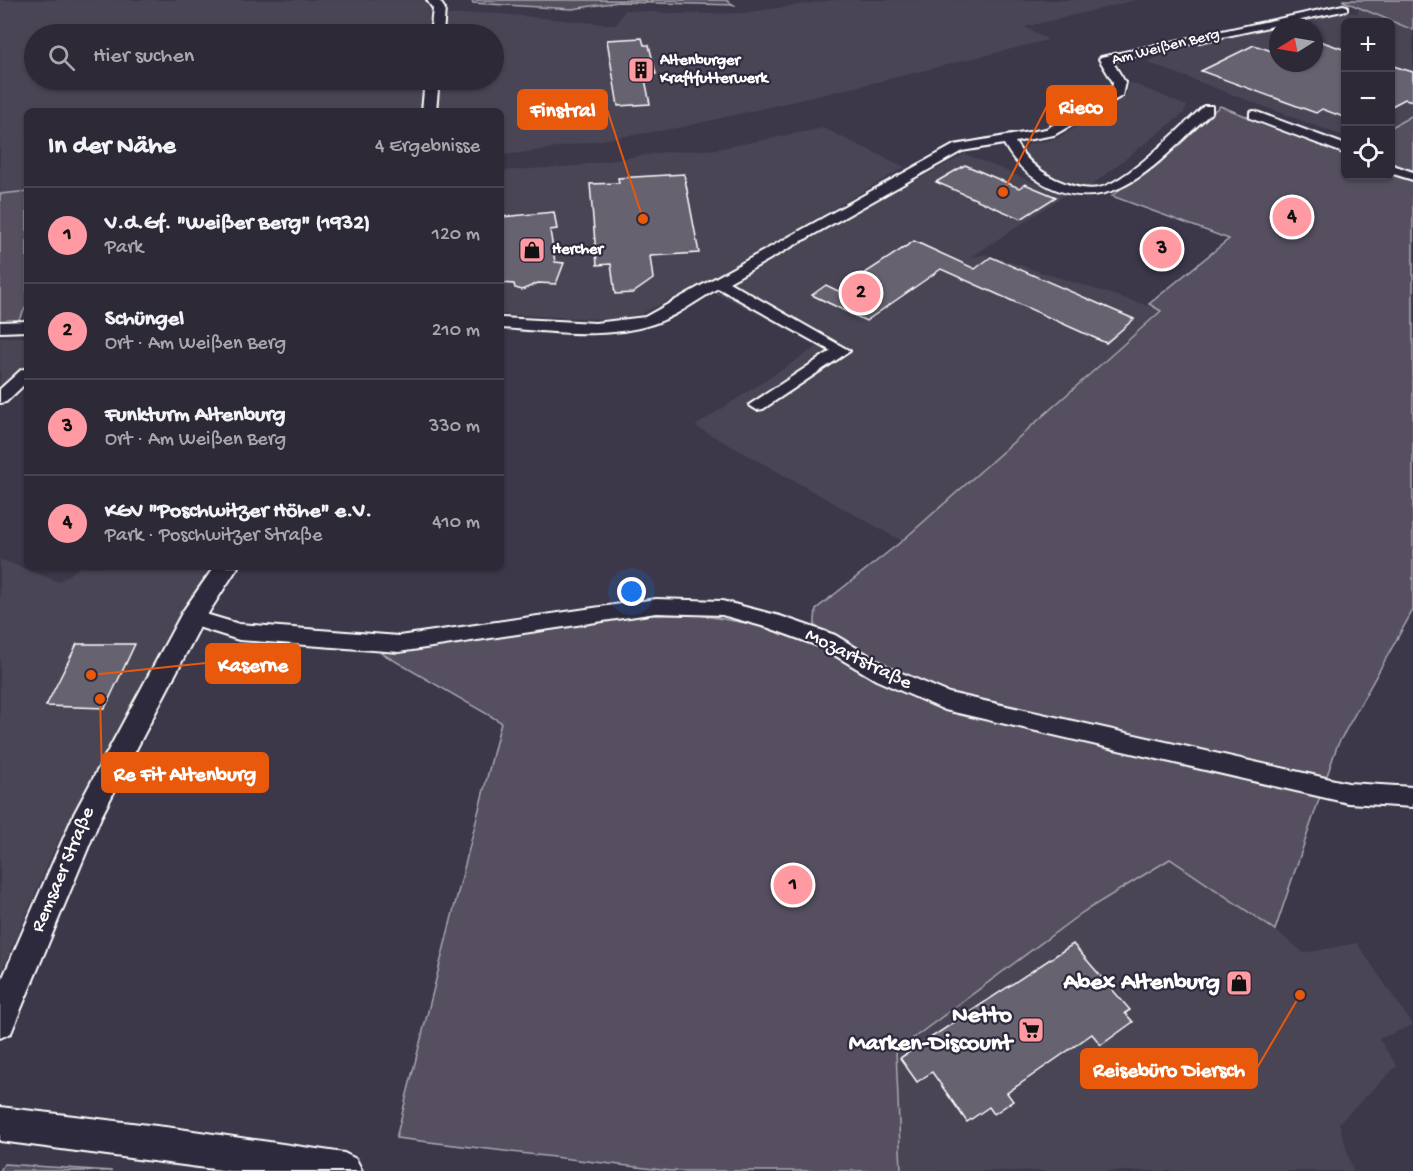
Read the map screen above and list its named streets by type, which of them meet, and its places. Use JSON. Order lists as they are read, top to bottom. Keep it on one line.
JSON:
{"streets":{"street":["Am Weißen Berg","Mozartstraße","Remsaer Straße"]},"crossings":[["Mozartstraße","Remsaer Straße"]],"places":{"building":["Altenburger Kraftfutterwerk"],"other":["Rieco","Finstral","Kaserne","Re Fit Altenburg","Reisebüro Diersch"],"shop":["Hercher","Abex Altenburg"],"supermarket":["Netto Marken-Discount"]},"north":"left","page":{"map_buttons":["+","−"],"search":"Hier suchen","heading":["In der Nähe","4 Ergebnisse"],"list":[{"mark":"1","name":"V.d.Gf. \"Weißer Berg\" (1932)","note":"Park","value":"120 m"},{"mark":"2","name":"Schüngel","note":"Ort · Am Weißen Berg","value":"210 m"},{"mark":"3","name":"Funkturm Altenburg","note":"Ort · Am Weißen Berg","value":"330 m"},{"mark":"4","name":"KGV \"Poschwitzer Höhe\" e.V.","note":"Park · Poschwitzer Straße","value":"410 m"}],"pins":["4","3","2","1"]}}
